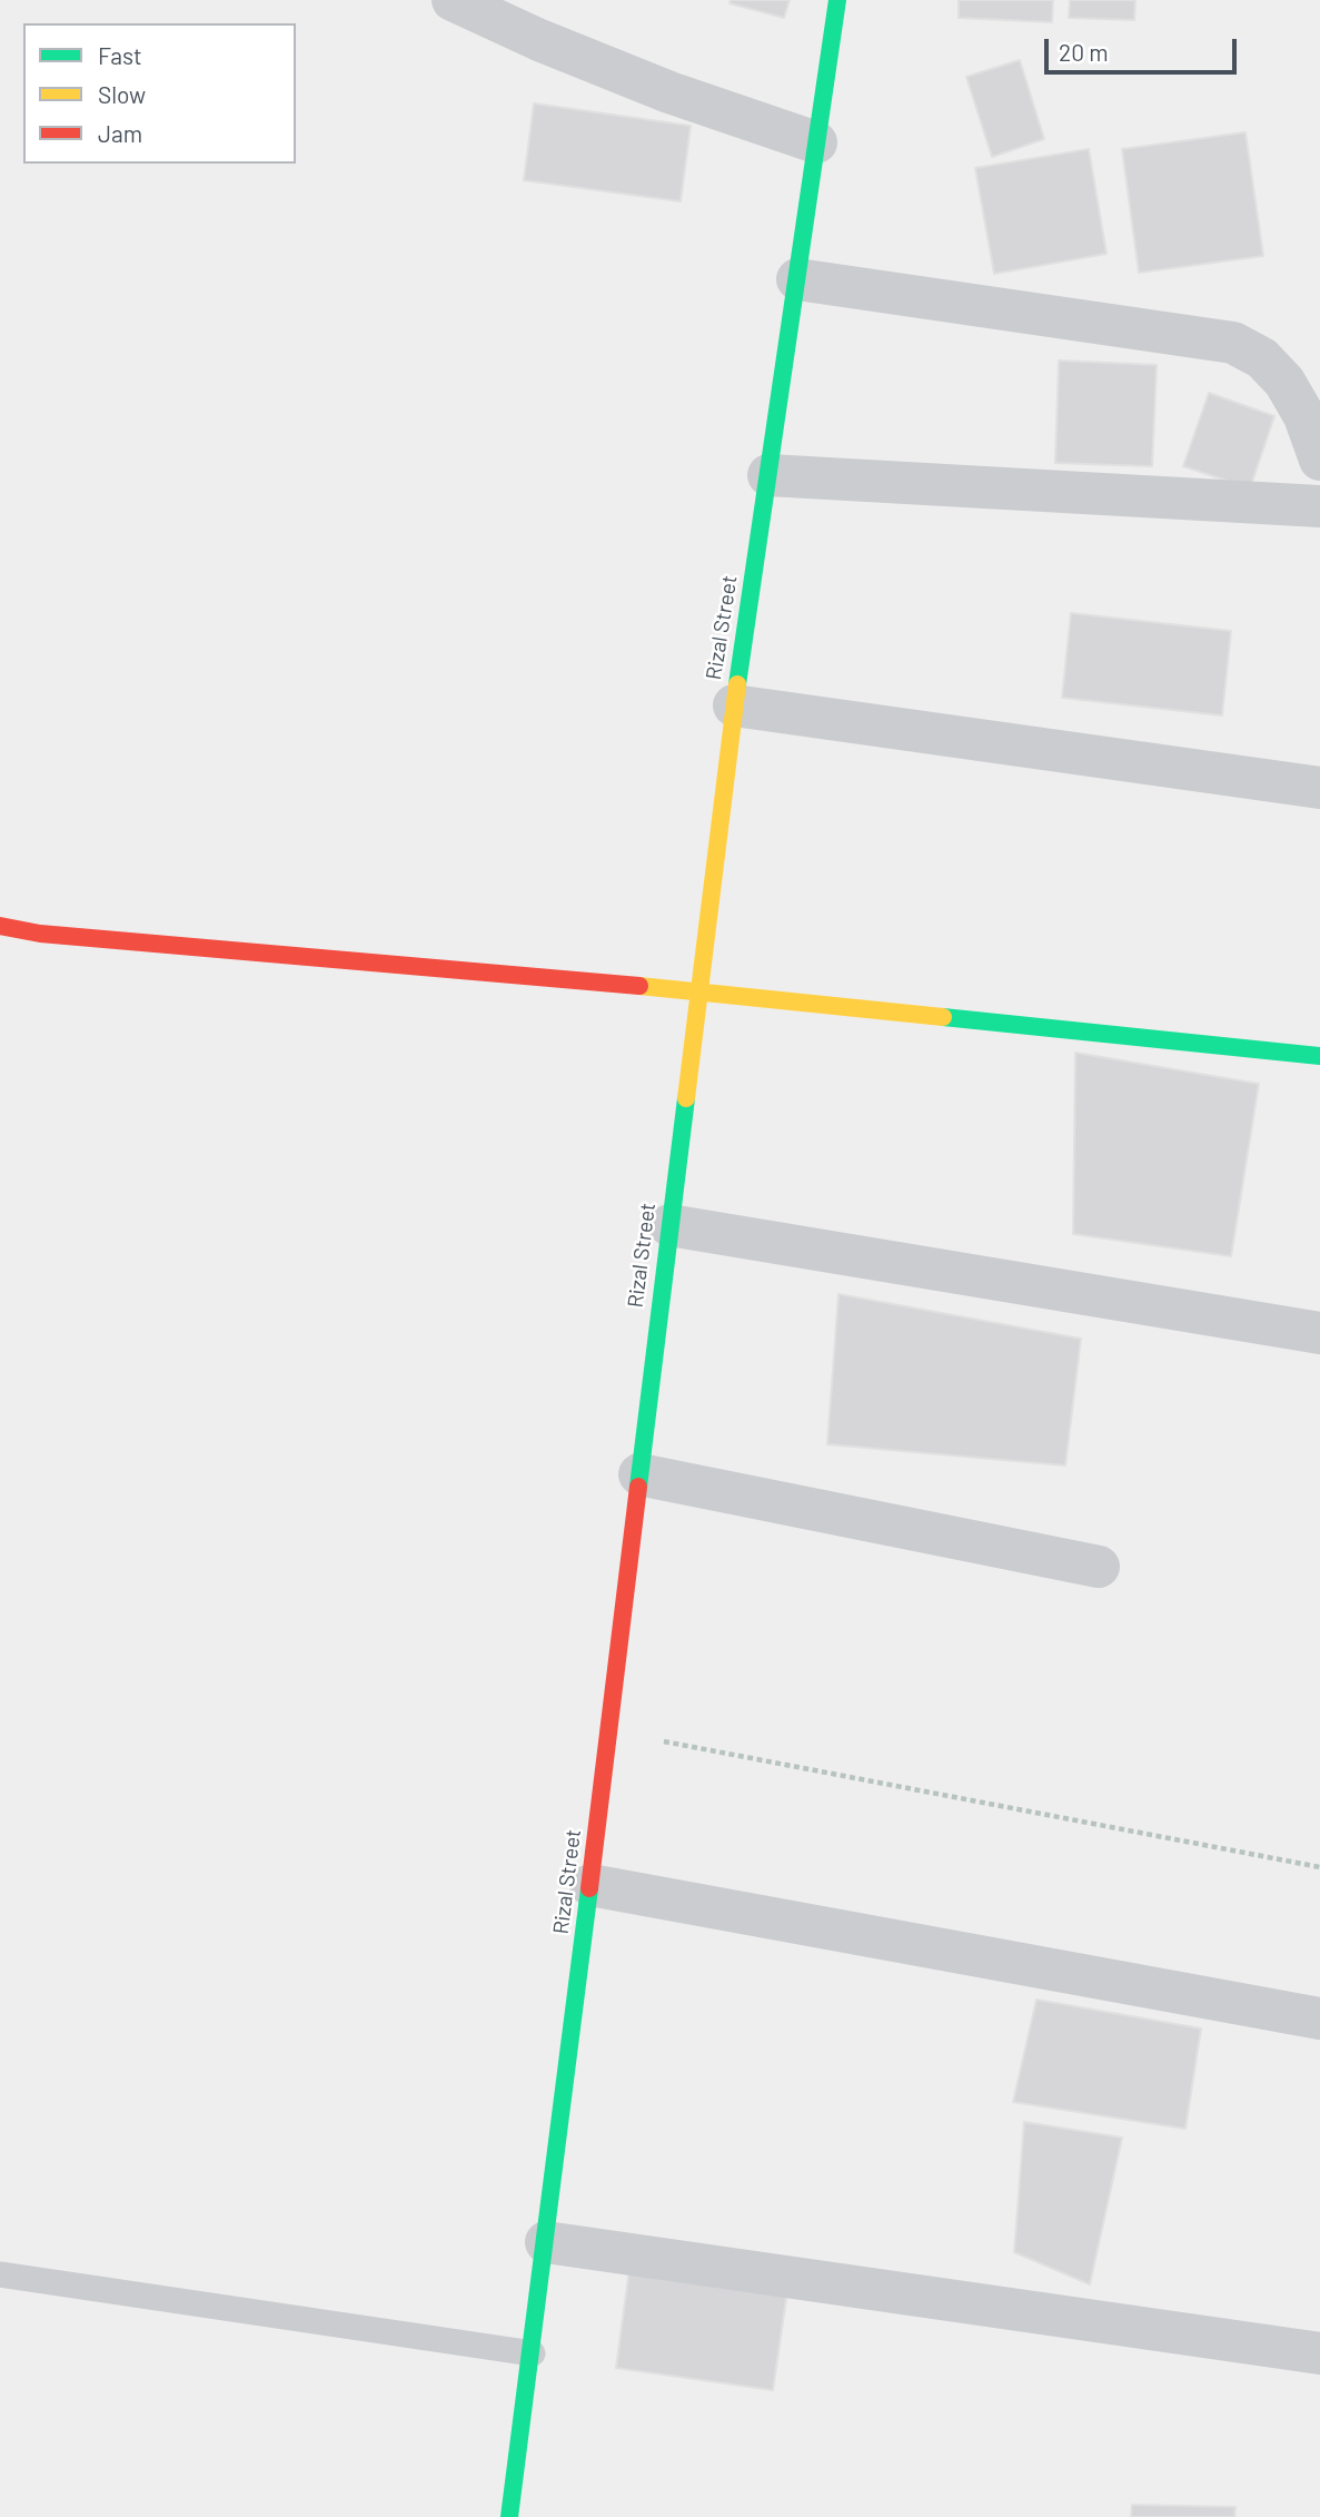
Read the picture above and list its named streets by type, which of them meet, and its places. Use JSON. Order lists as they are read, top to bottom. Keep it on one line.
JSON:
{"streets":{"street":["Rizal Street"]},"legend":["Fast","Slow","Jam"],"scale_bar":"20 m"}
